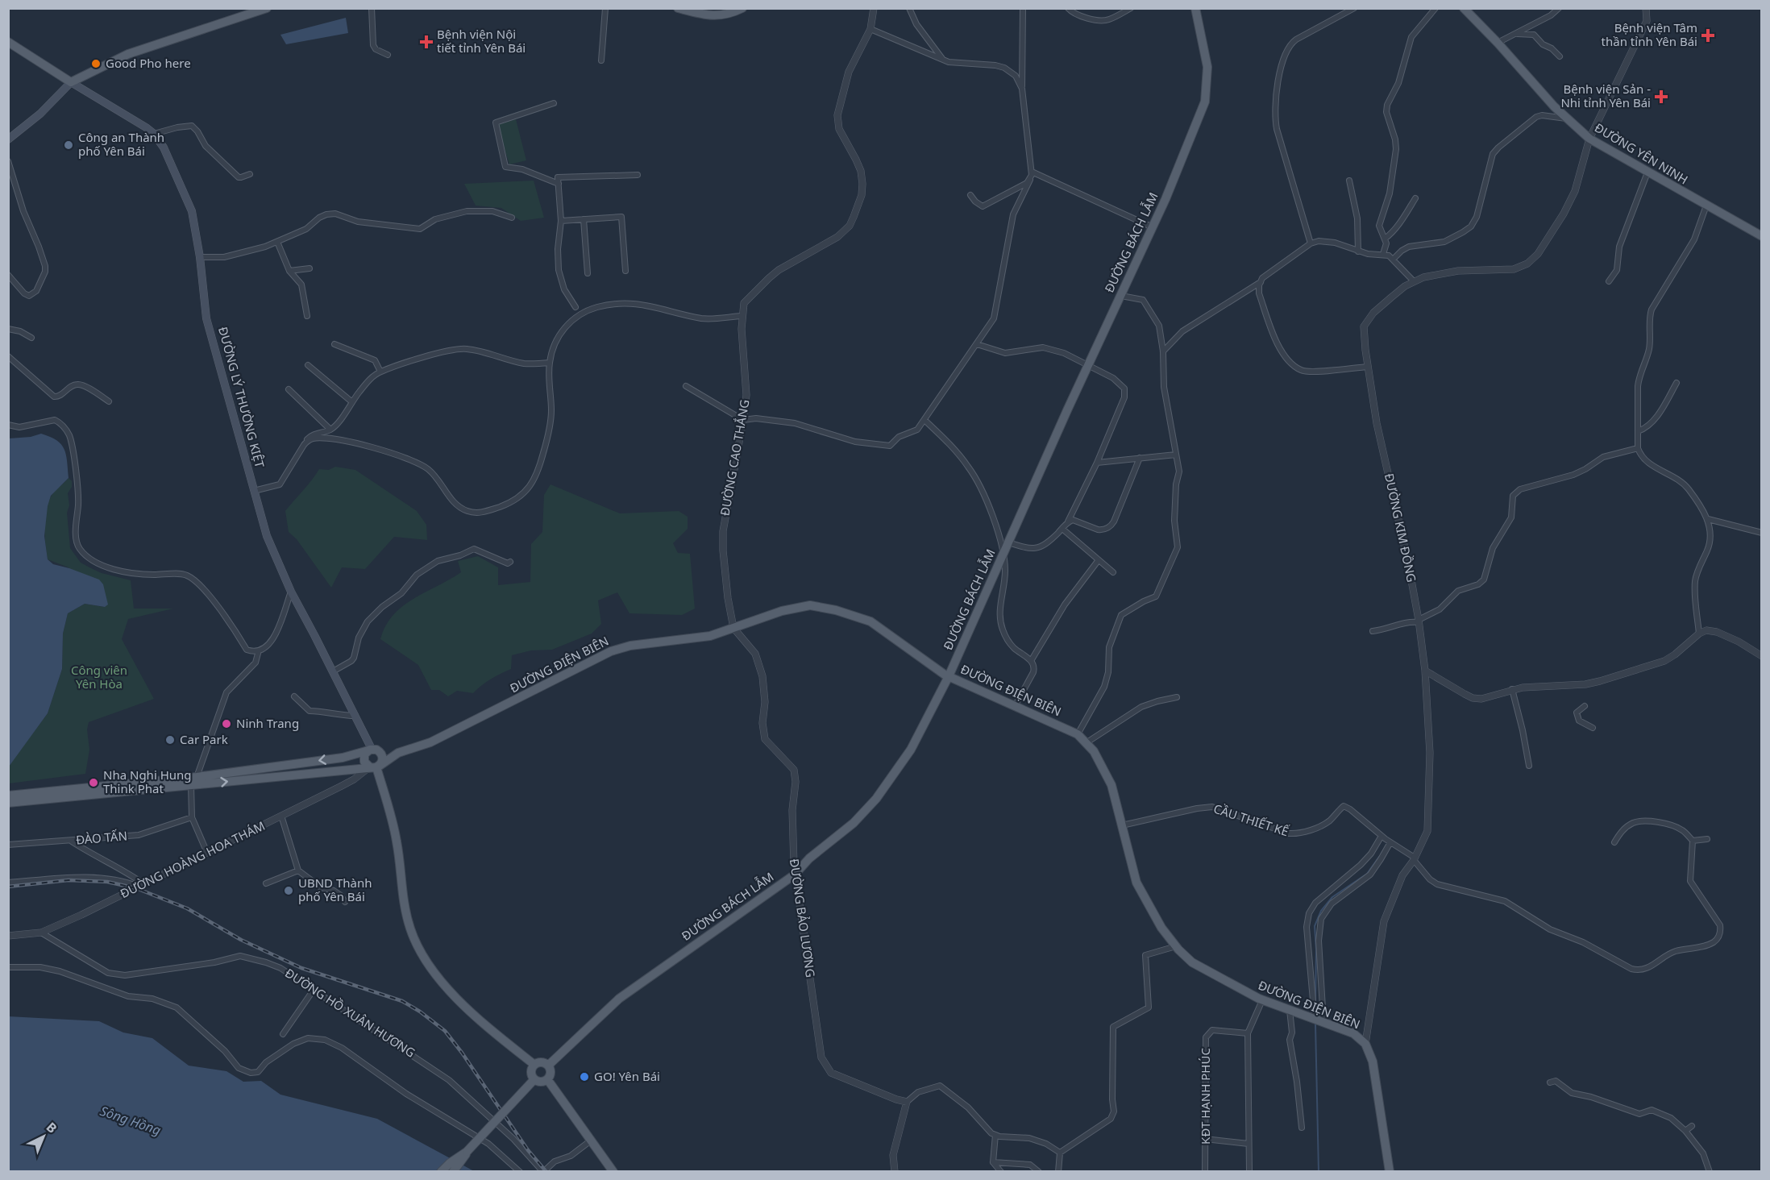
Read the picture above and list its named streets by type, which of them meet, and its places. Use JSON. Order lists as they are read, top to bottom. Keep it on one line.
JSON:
{"streets":{"main road":["ĐƯỜNG YÊN NINH","ĐƯỜNG BÁCH LẪM","ĐƯỜNG LÝ THƯỜNG KIỆT","ĐƯỜNG ĐIỆN BIÊN"],"street":["ĐƯỜNG CAO THẮNG","ĐƯỜNG KIM ĐỒNG","CẦU THIẾT KẾ","ĐÀO TẤN","ĐƯỜNG HOÀNG HOA THÁM","ĐƯỜNG BẢO LƯƠNG","ĐƯỜNG HỒ XUÂN HƯƠNG","KĐT HẠNH PHÚC"]},"crossings":[["ĐƯỜNG YÊN NINH","ĐƯỜNG KIM ĐỒNG"],["ĐƯỜNG BÁCH LẪM","ĐƯỜNG ĐIỆN BIÊN"],["ĐƯỜNG BÁCH LẪM","ĐƯỜNG BẢO LƯƠNG"],["ĐƯỜNG LÝ THƯỜNG KIỆT","ĐƯỜNG ĐIỆN BIÊN"],["ĐƯỜNG LÝ THƯỜNG KIỆT","ĐƯỜNG HOÀNG HOA THÁM"],["ĐƯỜNG CAO THẮNG","ĐƯỜNG ĐIỆN BIÊN"],["ĐƯỜNG CAO THẮNG","ĐƯỜNG BẢO LƯƠNG"],["ĐƯỜNG KIM ĐỒNG","ĐƯỜNG ĐIỆN BIÊN"],["ĐƯỜNG KIM ĐỒNG","CẦU THIẾT KẾ"],["ĐƯỜNG ĐIỆN BIÊN","CẦU THIẾT KẾ"],["ĐƯỜNG ĐIỆN BIÊN","ĐƯỜNG HOÀNG HOA THÁM"],["ĐƯỜNG ĐIỆN BIÊN","ĐƯỜNG BẢO LƯƠNG"],["ĐƯỜNG HOÀNG HOA THÁM","ĐƯỜNG HỒ XUÂN HƯƠNG"]],"water":["Sông Hồng"],"parks":["Công viên Yên Hòa"],"places":{"health":["Bệnh viện Tâm thần tỉnh Yên Bái","Bệnh viện Nội tiết tỉnh Yên Bái","Bệnh viện Sản - Nhi tỉnh Yên Bái"],"other":["Good Pho here","Công an Thành phố Yên Bái","Ninh Trang","Car Park","Nha Nghi Hung Think Phat","UBND Thành phố Yên Bái","GO! Yên Bái"]},"north":"top right"}
